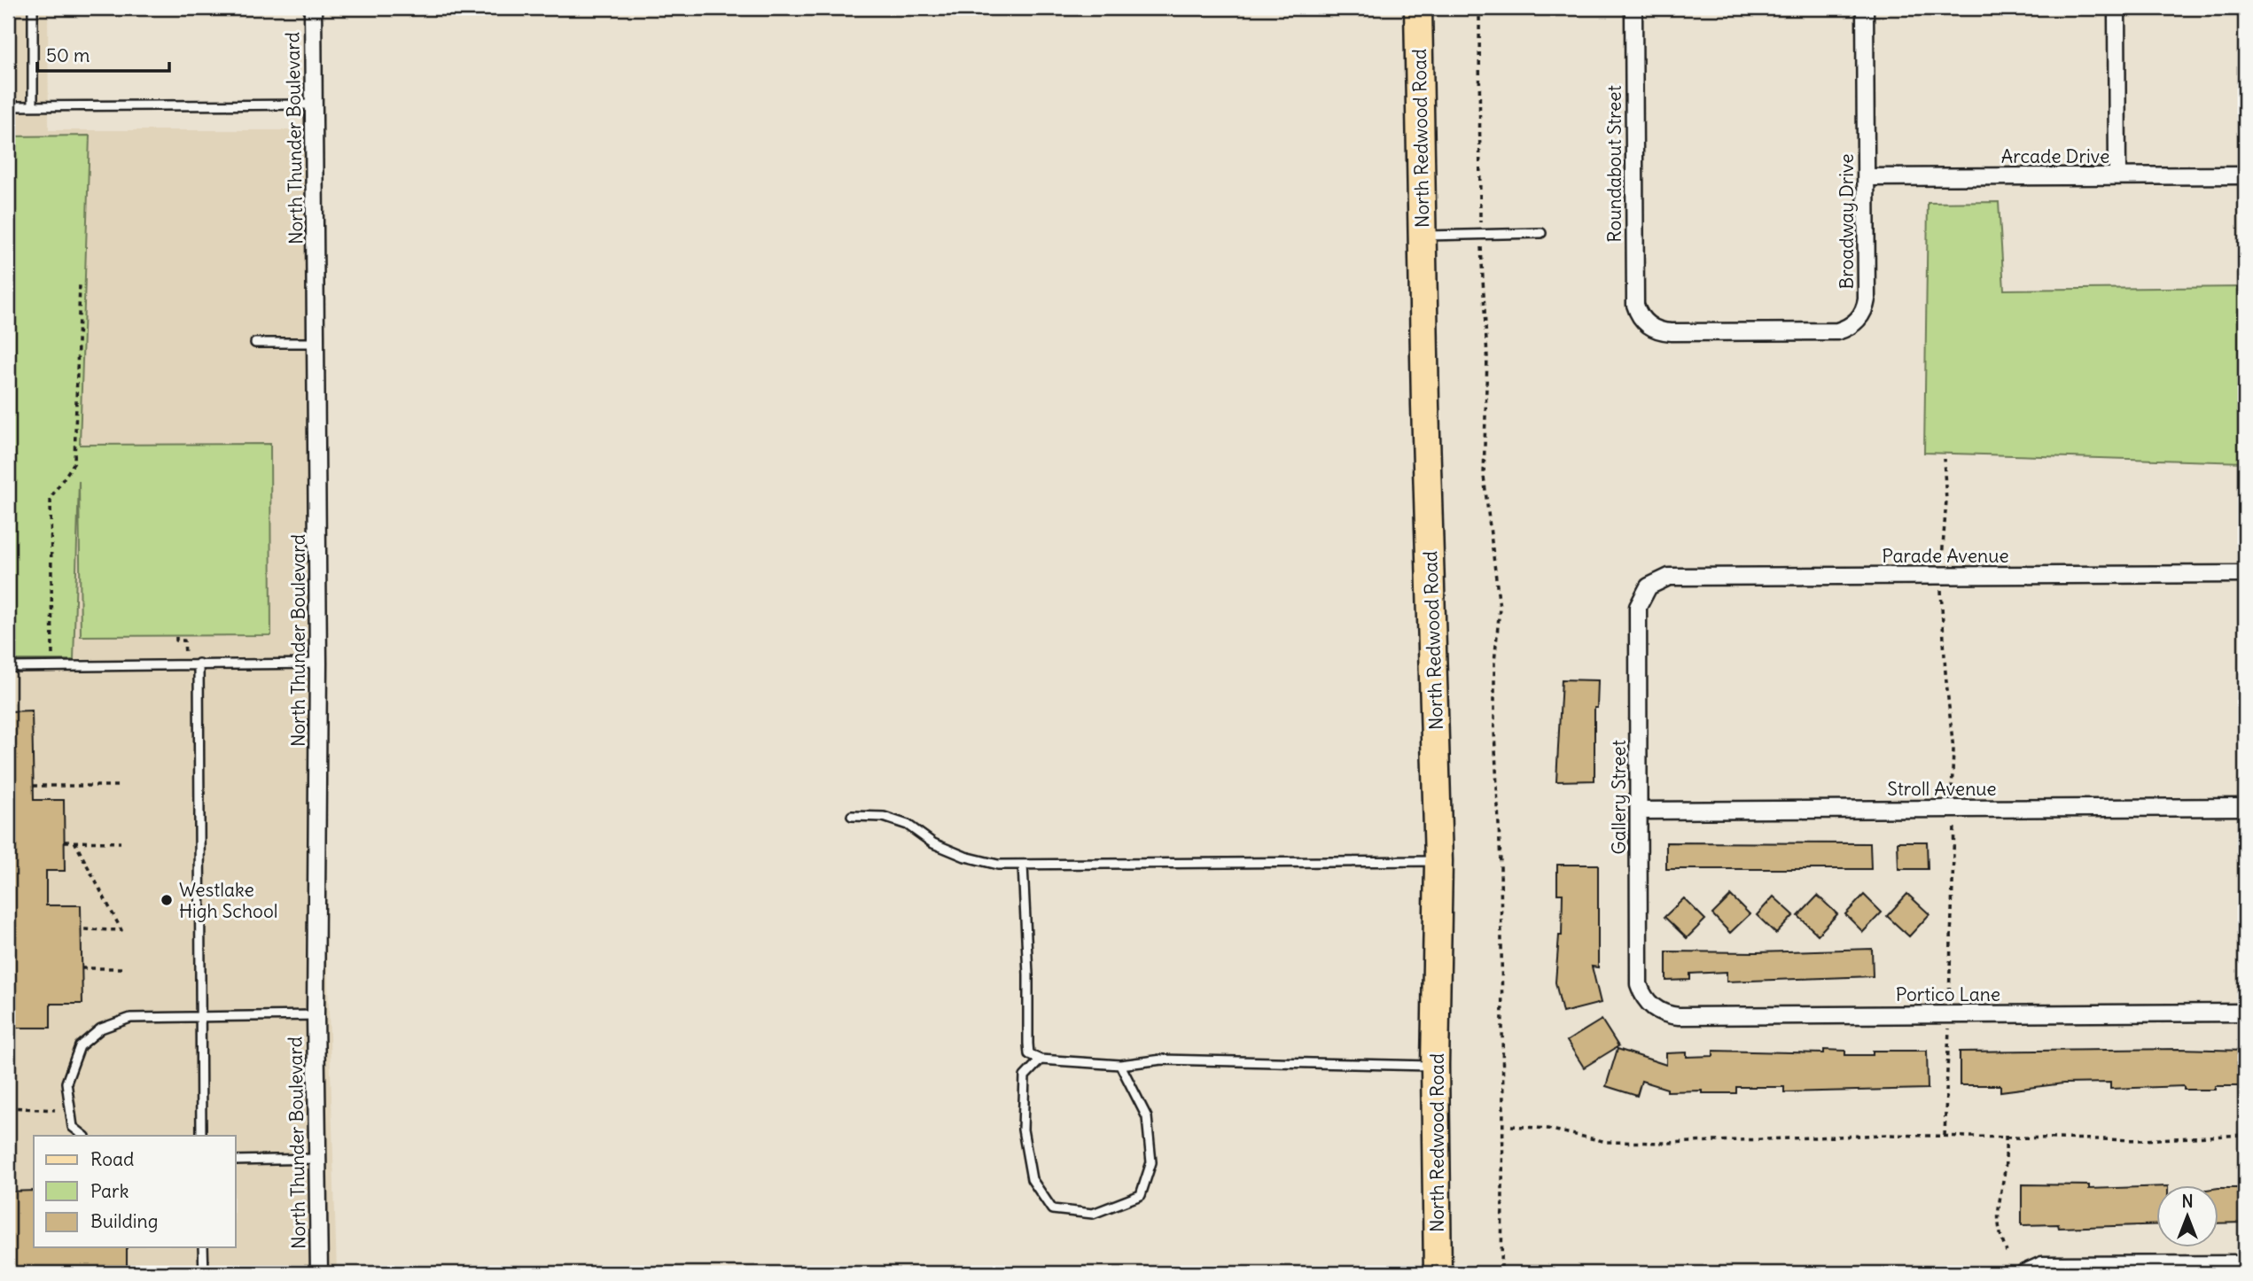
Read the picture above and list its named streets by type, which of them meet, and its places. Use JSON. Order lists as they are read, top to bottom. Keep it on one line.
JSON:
{"streets":{"main road":["North Redwood Road"],"street":["North Thunder Boulevard","Arcade Drive","Roundabout Street","Broadway Drive","Parade Avenue","Stroll Avenue","Gallery Street","Portico Lane"]},"crossings":[["Arcade Drive","Broadway Drive"],["Roundabout Street","Broadway Drive"],["Parade Avenue","Gallery Street"],["Stroll Avenue","Gallery Street"],["Gallery Street","Portico Lane"]],"places":["Westlake High School"],"legend":["Road","Park","Building"],"scale_bar":"50 m","north":"top"}
